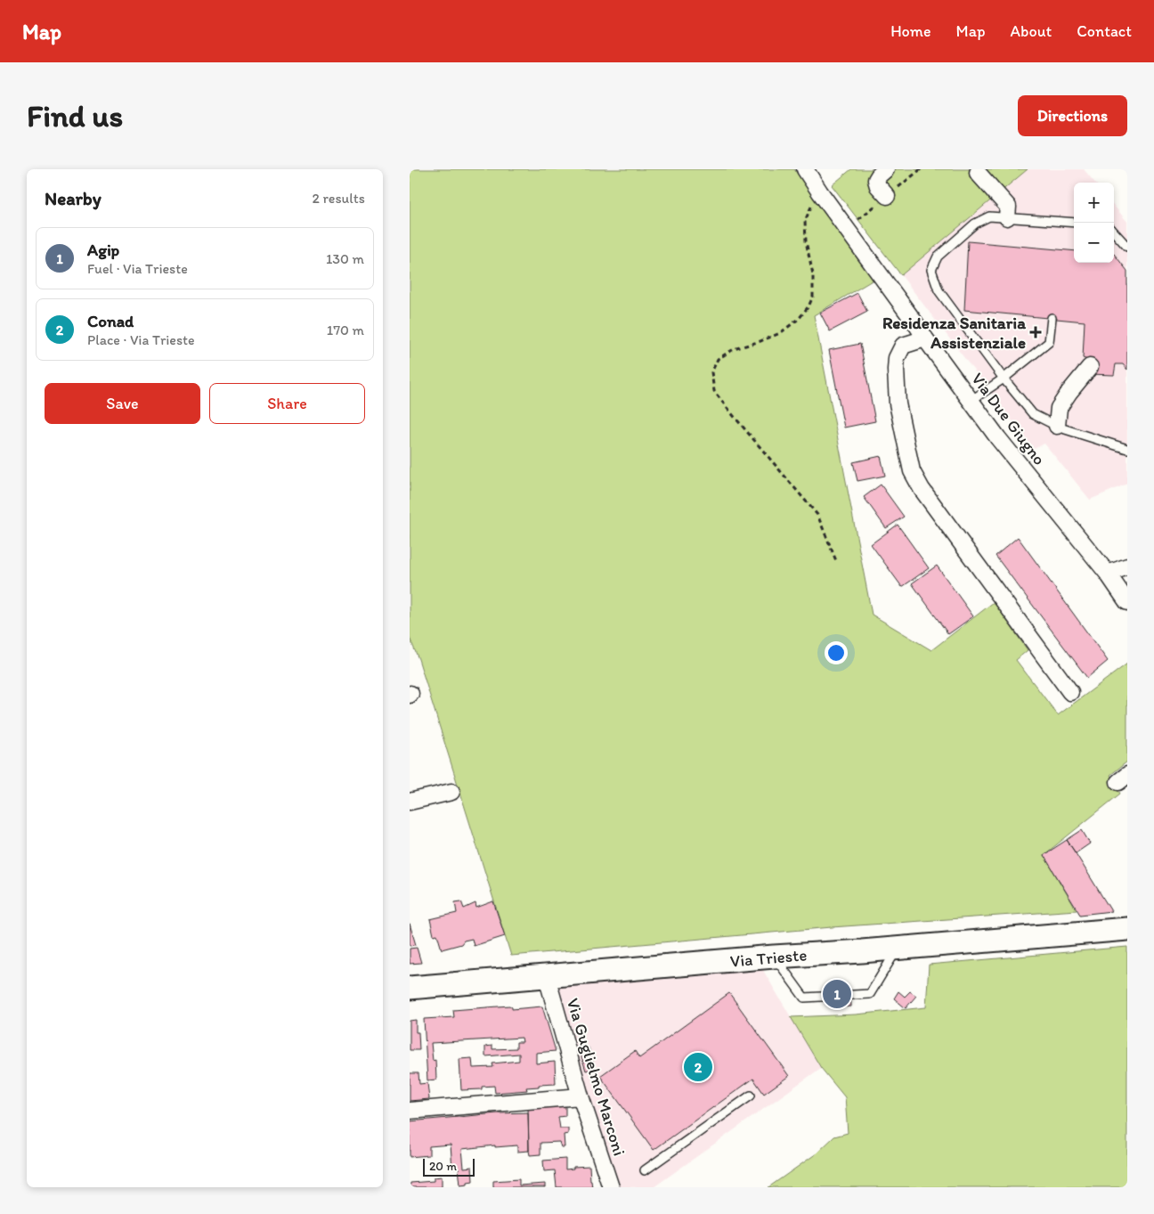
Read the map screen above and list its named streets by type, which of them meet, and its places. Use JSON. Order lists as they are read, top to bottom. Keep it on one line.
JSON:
{"streets":{"street":["Via Due Giugno","Via Trieste","Via Guglielmo Marconi"]},"crossings":[["Via Trieste","Via Guglielmo Marconi"]],"places":{"health":["Residenza Sanitaria Assistenziale"]},"scale_bar":"20 m","page":{"header":"Map","nav":["Home","Map","About","Contact"],"buttons":["Directions",["Save","Share"]],"title":"Find us","heading":["Nearby","2 results"],"map_buttons":["+","−"],"list":[{"mark":"1","name":"Agip","note":"Fuel · Via Trieste","value":"130 m"},{"mark":"2","name":"Conad","note":"Place · Via Trieste","value":"170 m"}],"pins":["1","2"],"scale":"20 m"}}
